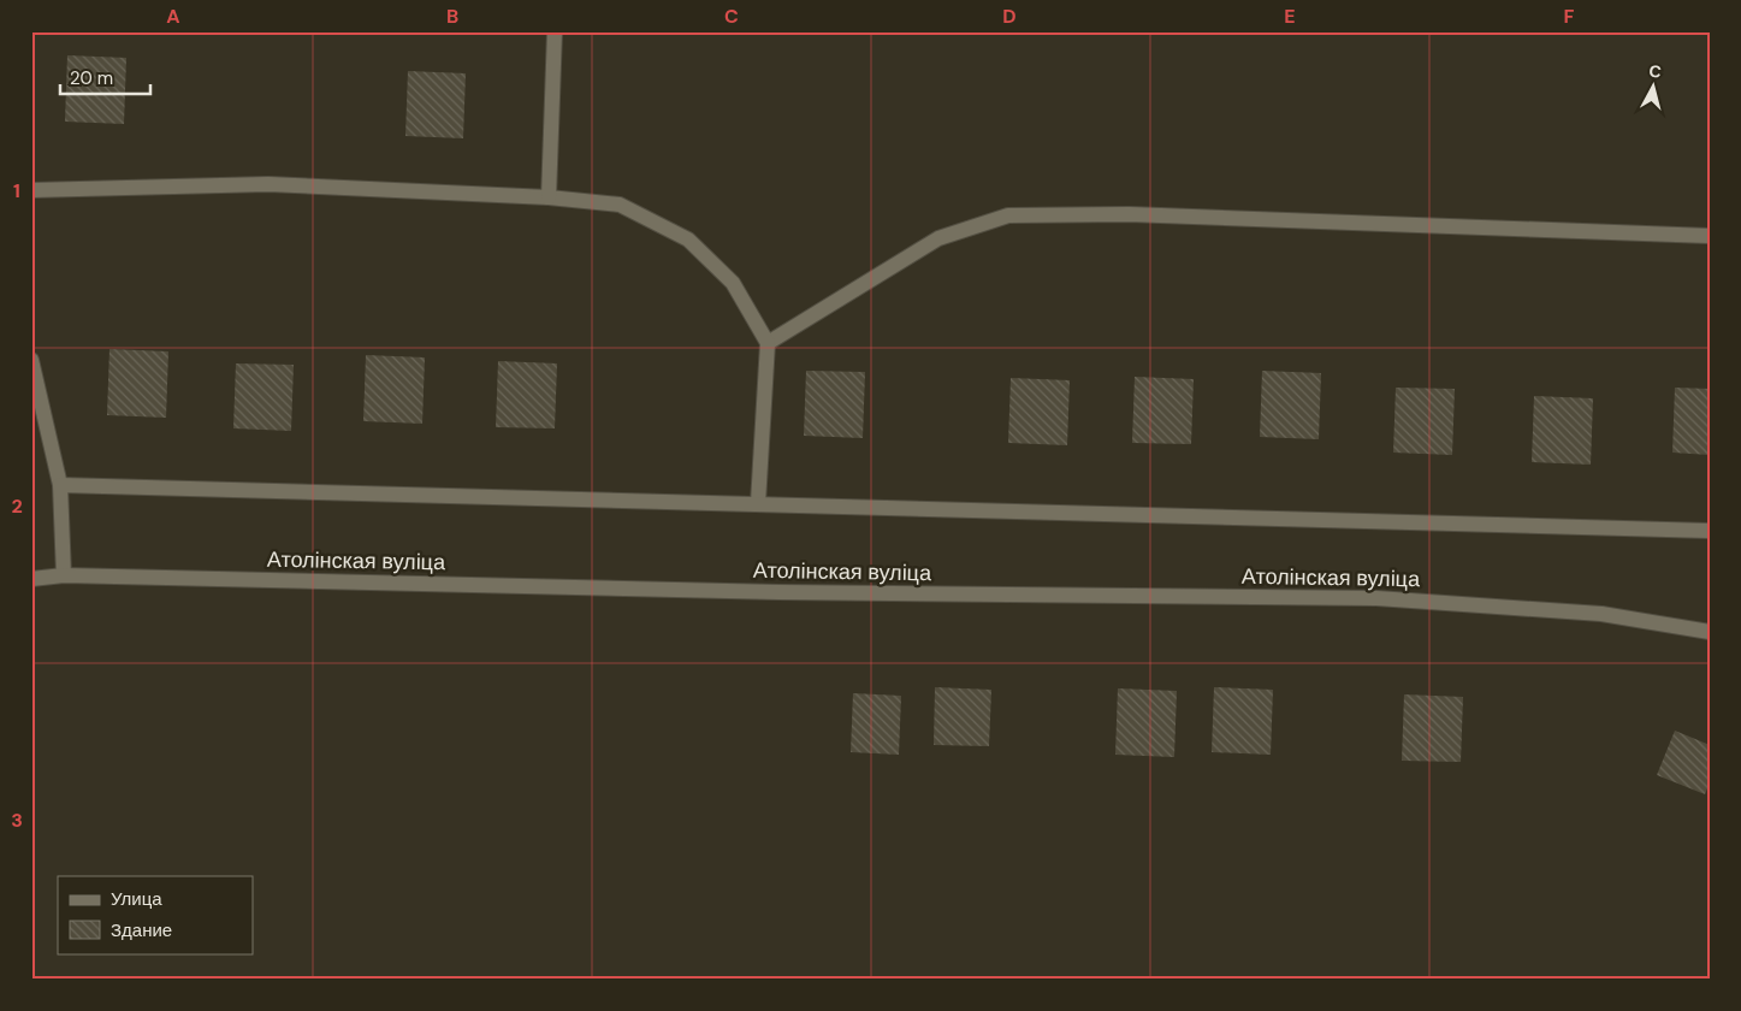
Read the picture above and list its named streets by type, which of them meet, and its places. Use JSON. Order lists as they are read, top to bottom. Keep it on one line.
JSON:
{"streets":{"street":["Атолінская вуліца"]},"legend":["Улица","Здание"],"scale_bar":"20 m","north":"top","grid":{"columns":["A","B","C","D","E","F"],"rows":["1","2","3"]}}
